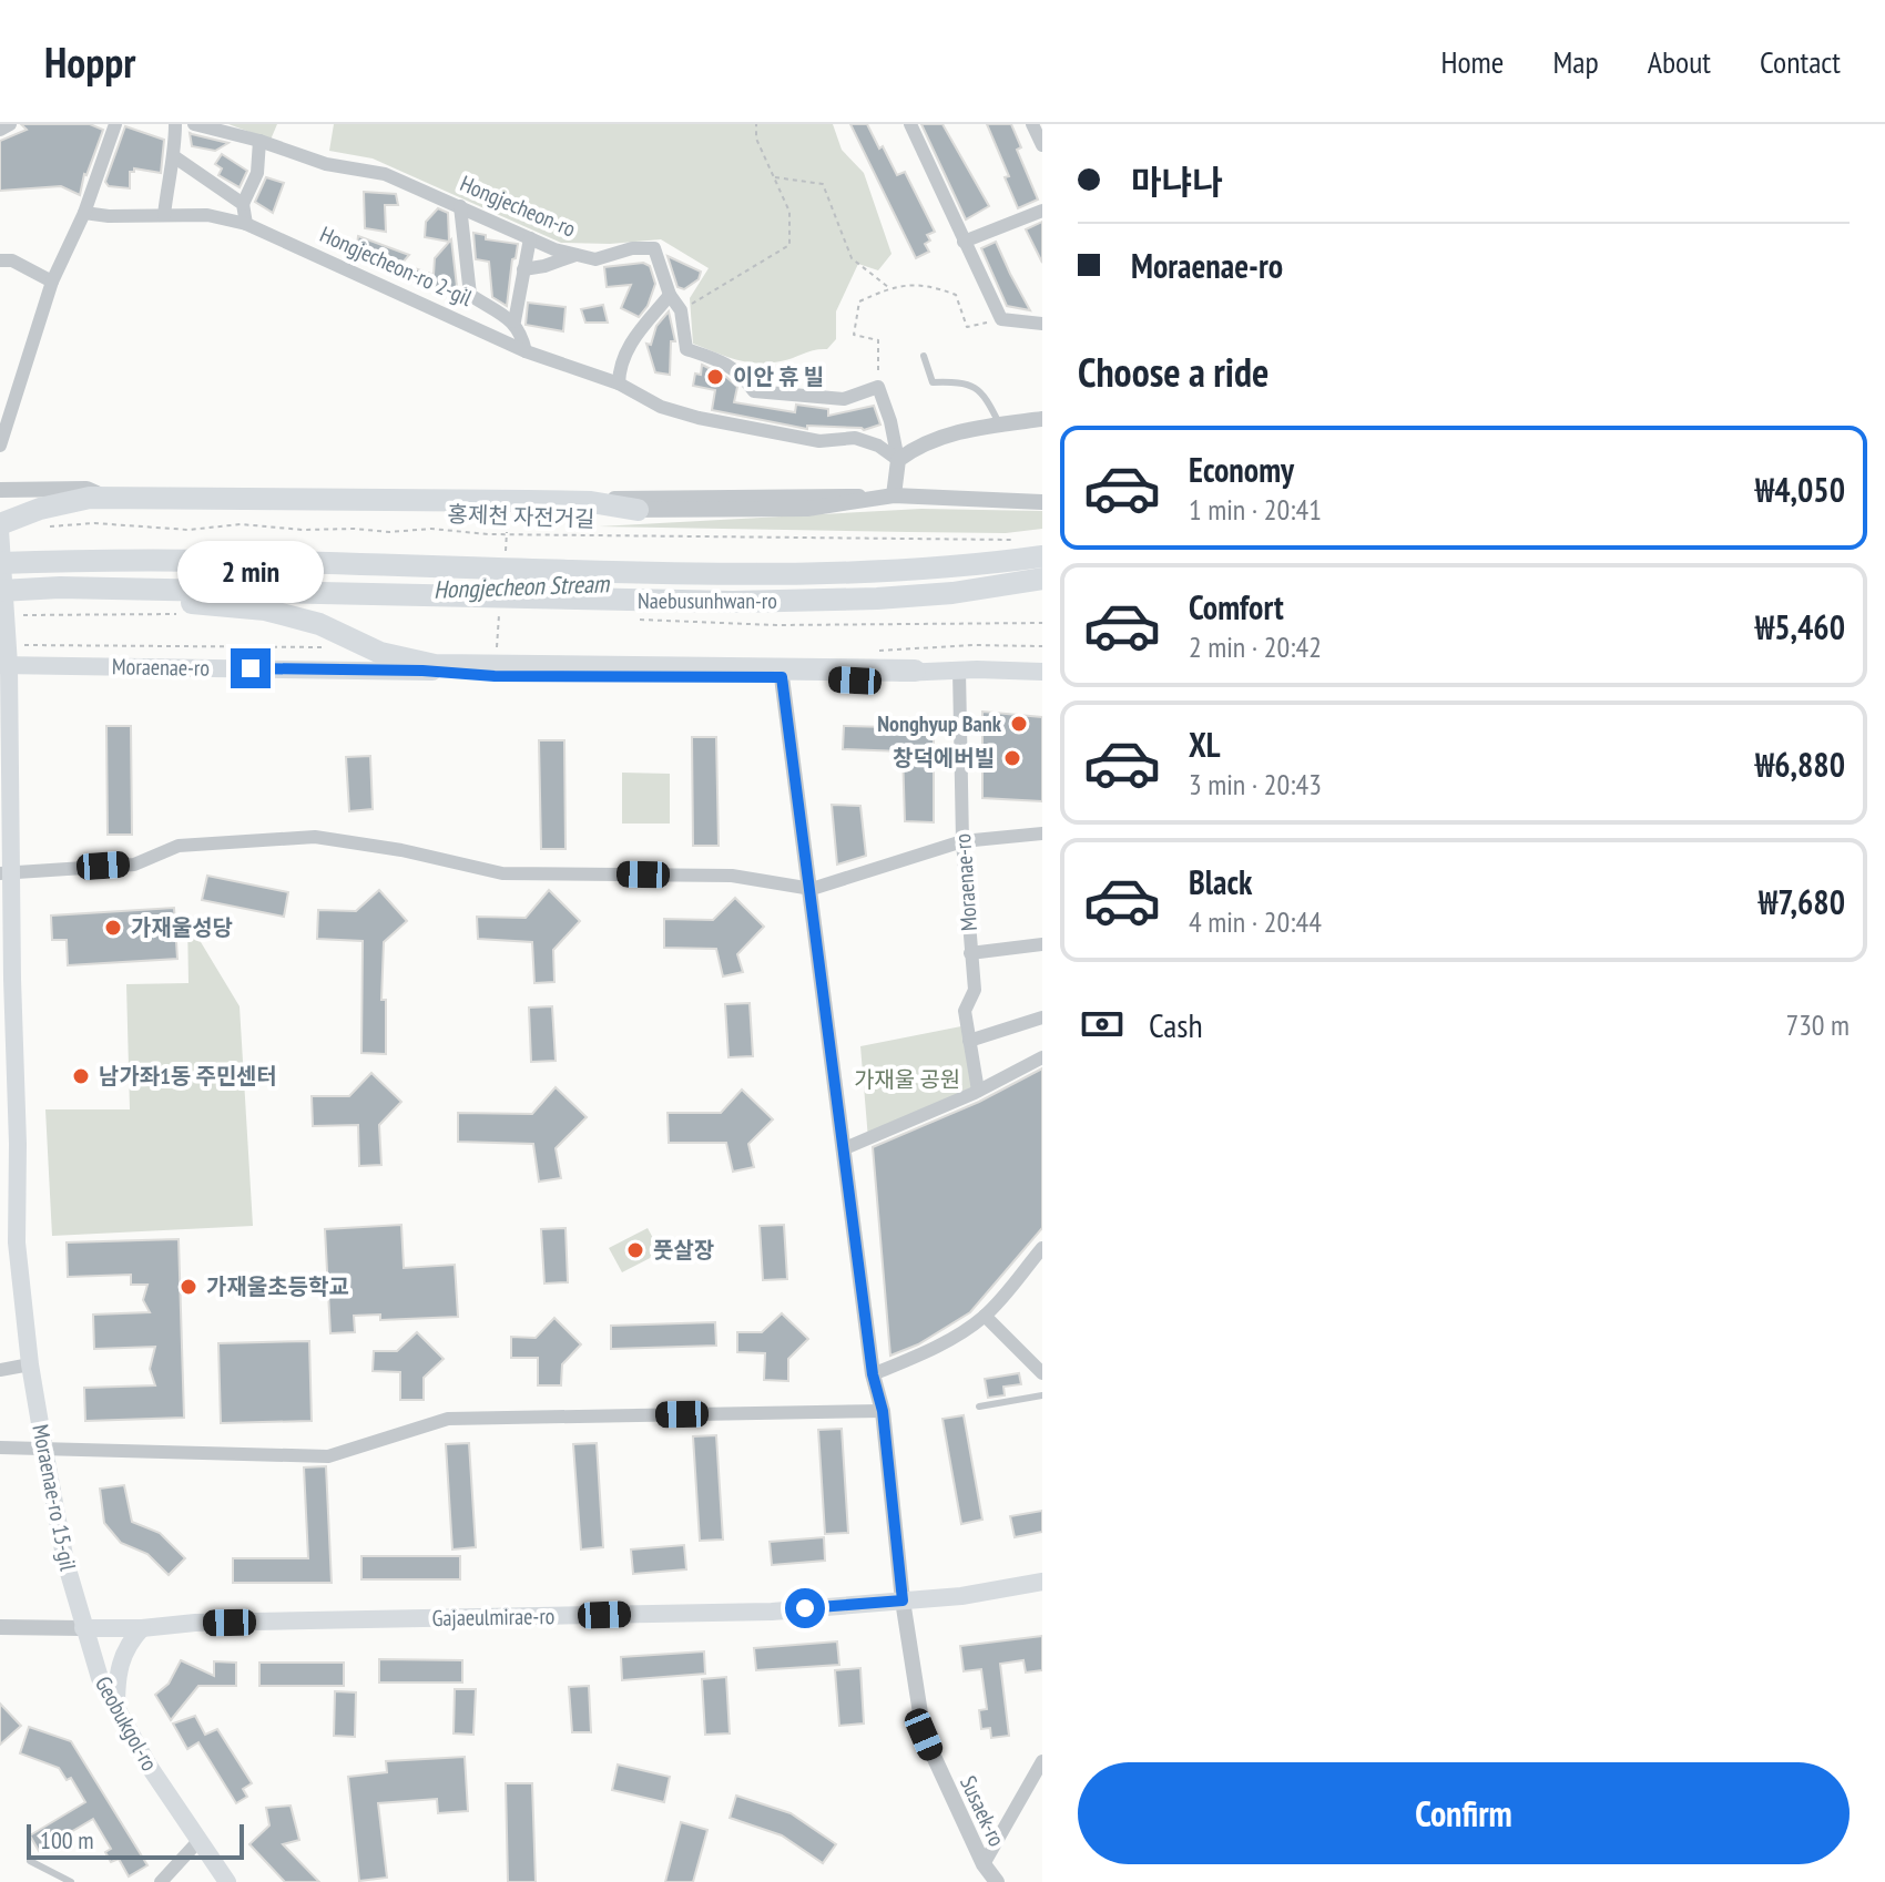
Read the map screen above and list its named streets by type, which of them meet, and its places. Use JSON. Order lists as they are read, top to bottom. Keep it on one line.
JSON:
{"streets":{"highway":["Naebusunhwan-ro"],"main road":["Moraenae-ro","Moraenae-ro 15-gil","Gajaeulmirae-ro","Geobukgol-ro"],"street":["Hongjecheon-ro","Hongjecheon-ro 2-gil","Susaek-ro"],"path":["홍제천 자전거길"]},"crossings":[["Hongjecheon-ro","Hongjecheon-ro 2-gil"],["Moraenae-ro","Moraenae-ro 15-gil"],["Moraenae-ro 15-gil","Gajaeulmirae-ro"],["Moraenae-ro 15-gil","Geobukgol-ro"],["Gajaeulmirae-ro","Geobukgol-ro"],["Gajaeulmirae-ro","Susaek-ro"]],"water":["Hongjecheon Stream"],"parks":["가재울 공원"],"places":["이안 휴 빌","Nonghyup Bank","창덕에버빌","가재울성당","남가좌1동 주민센터","풋살장","가재울초등학교"],"scale_bar":"100 m","page":{"header":"Hoppr","nav":["Home","Map","About","Contact"],"banner":["마냐나","Moraenae-ro"],"heading":"Choose a ride","list":[{"name":"Economy","note":"1 min · 20:41","value":"₩4,050"},{"name":"Comfort","note":"2 min · 20:42","value":"₩5,460"},{"name":"XL","note":"3 min · 20:43","value":"₩6,880"},{"name":"Black","note":"4 min · 20:44","value":"₩7,680"}],"bubble":"2 min","pay":["Cash","730 m"],"buttons":"Confirm","scale":"100 m"}}
